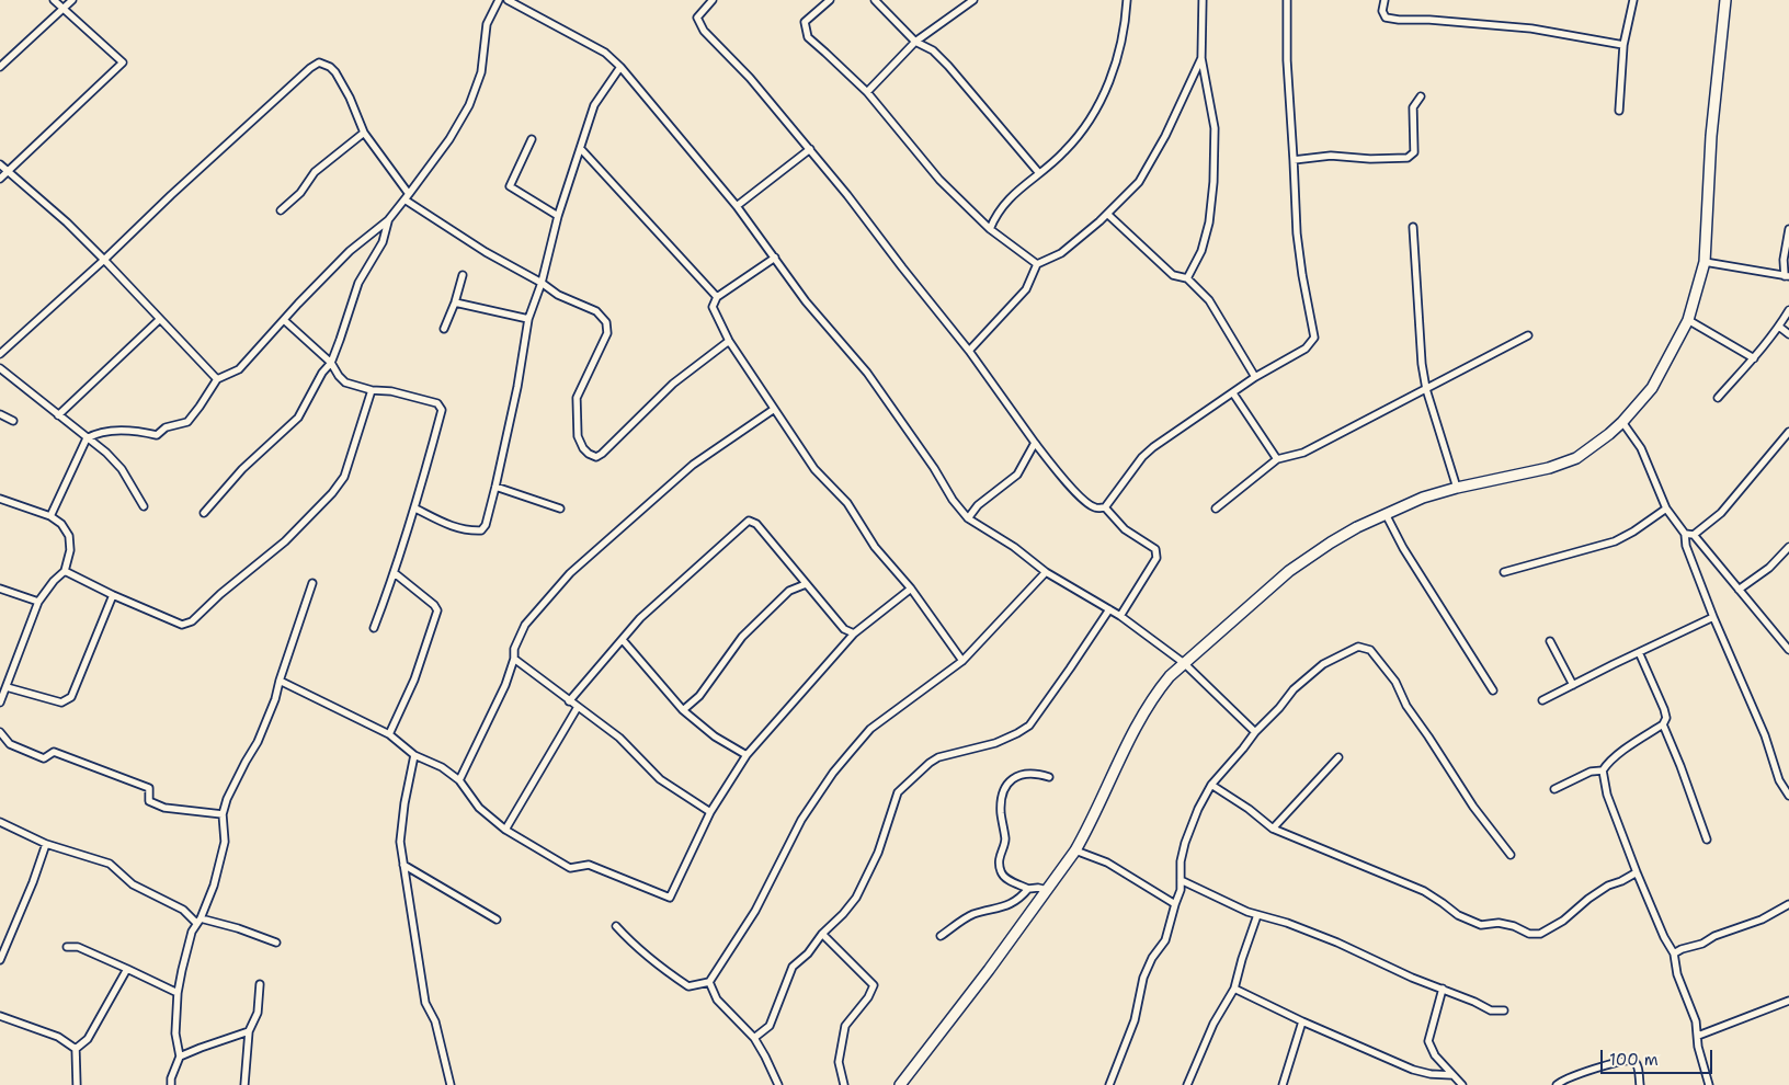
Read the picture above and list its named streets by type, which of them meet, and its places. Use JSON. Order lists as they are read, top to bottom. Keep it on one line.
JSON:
{"scale_bar":"100 m"}
